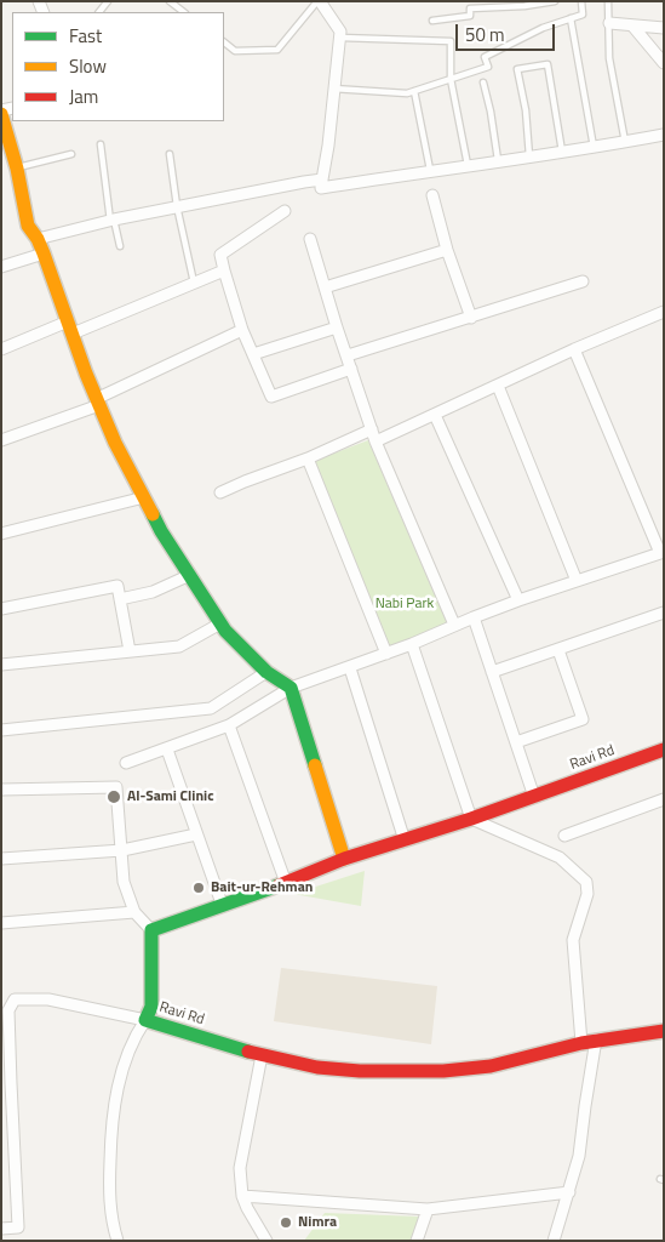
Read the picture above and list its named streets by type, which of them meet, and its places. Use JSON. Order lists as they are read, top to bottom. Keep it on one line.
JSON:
{"streets":{"street":["Ravi Rd"]},"parks":["Nabi Park"],"places":["Al-Sami Clinic","Bait-ur-Rehman","Nimra"],"legend":["Fast","Slow","Jam"],"scale_bar":"50 m"}
